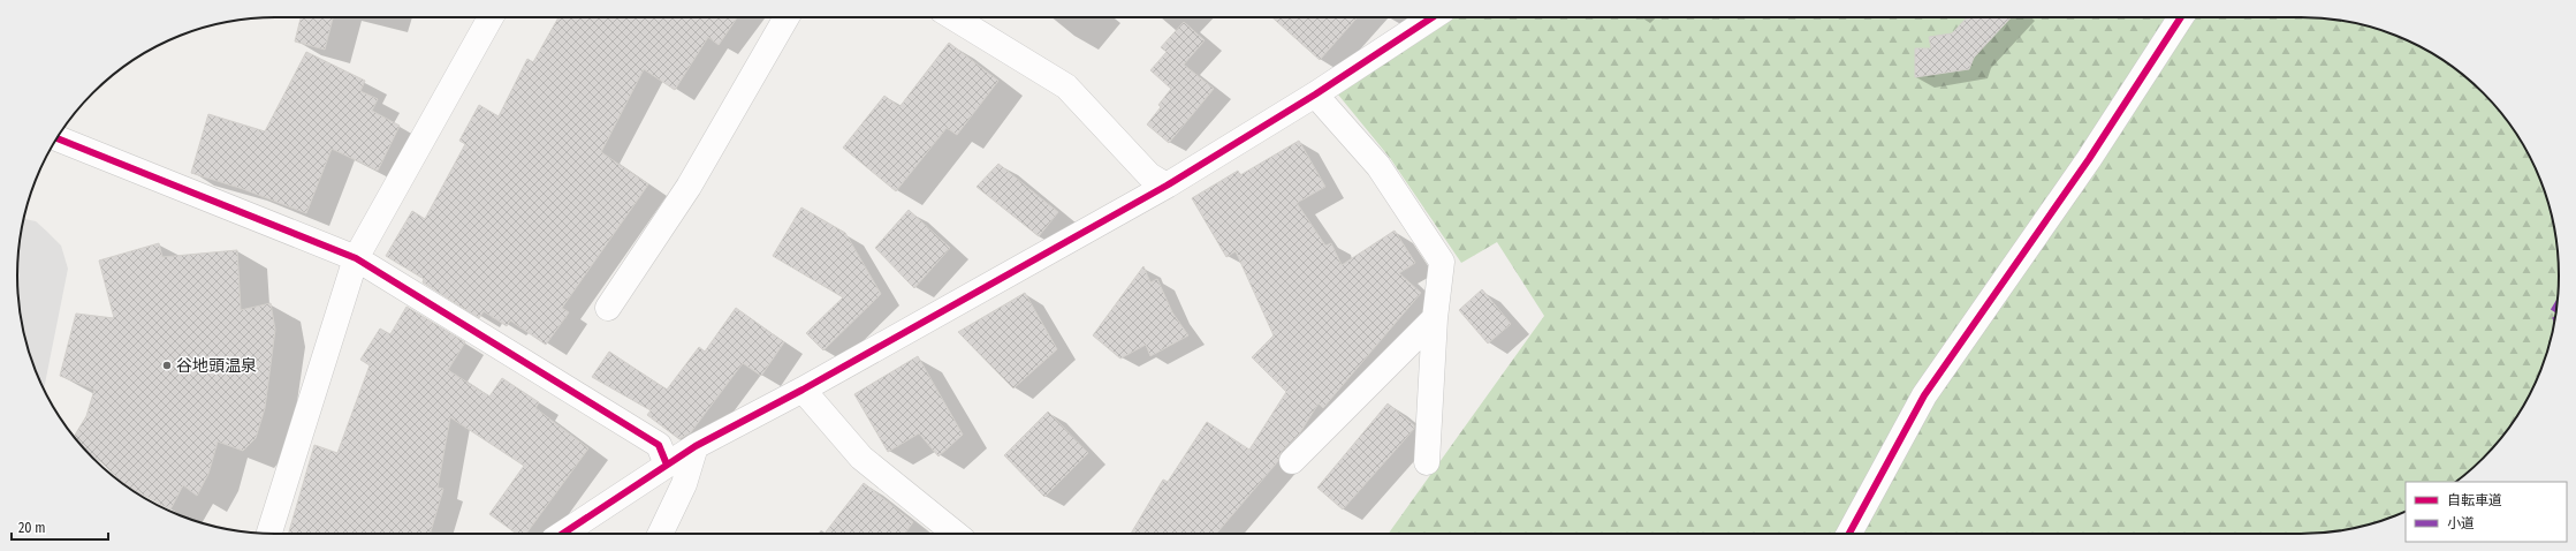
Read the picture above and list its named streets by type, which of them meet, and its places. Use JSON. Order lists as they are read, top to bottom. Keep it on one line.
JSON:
{"places":["谷地頭温泉"],"legend":["自転車道","小道"],"scale_bar":"20 m"}
